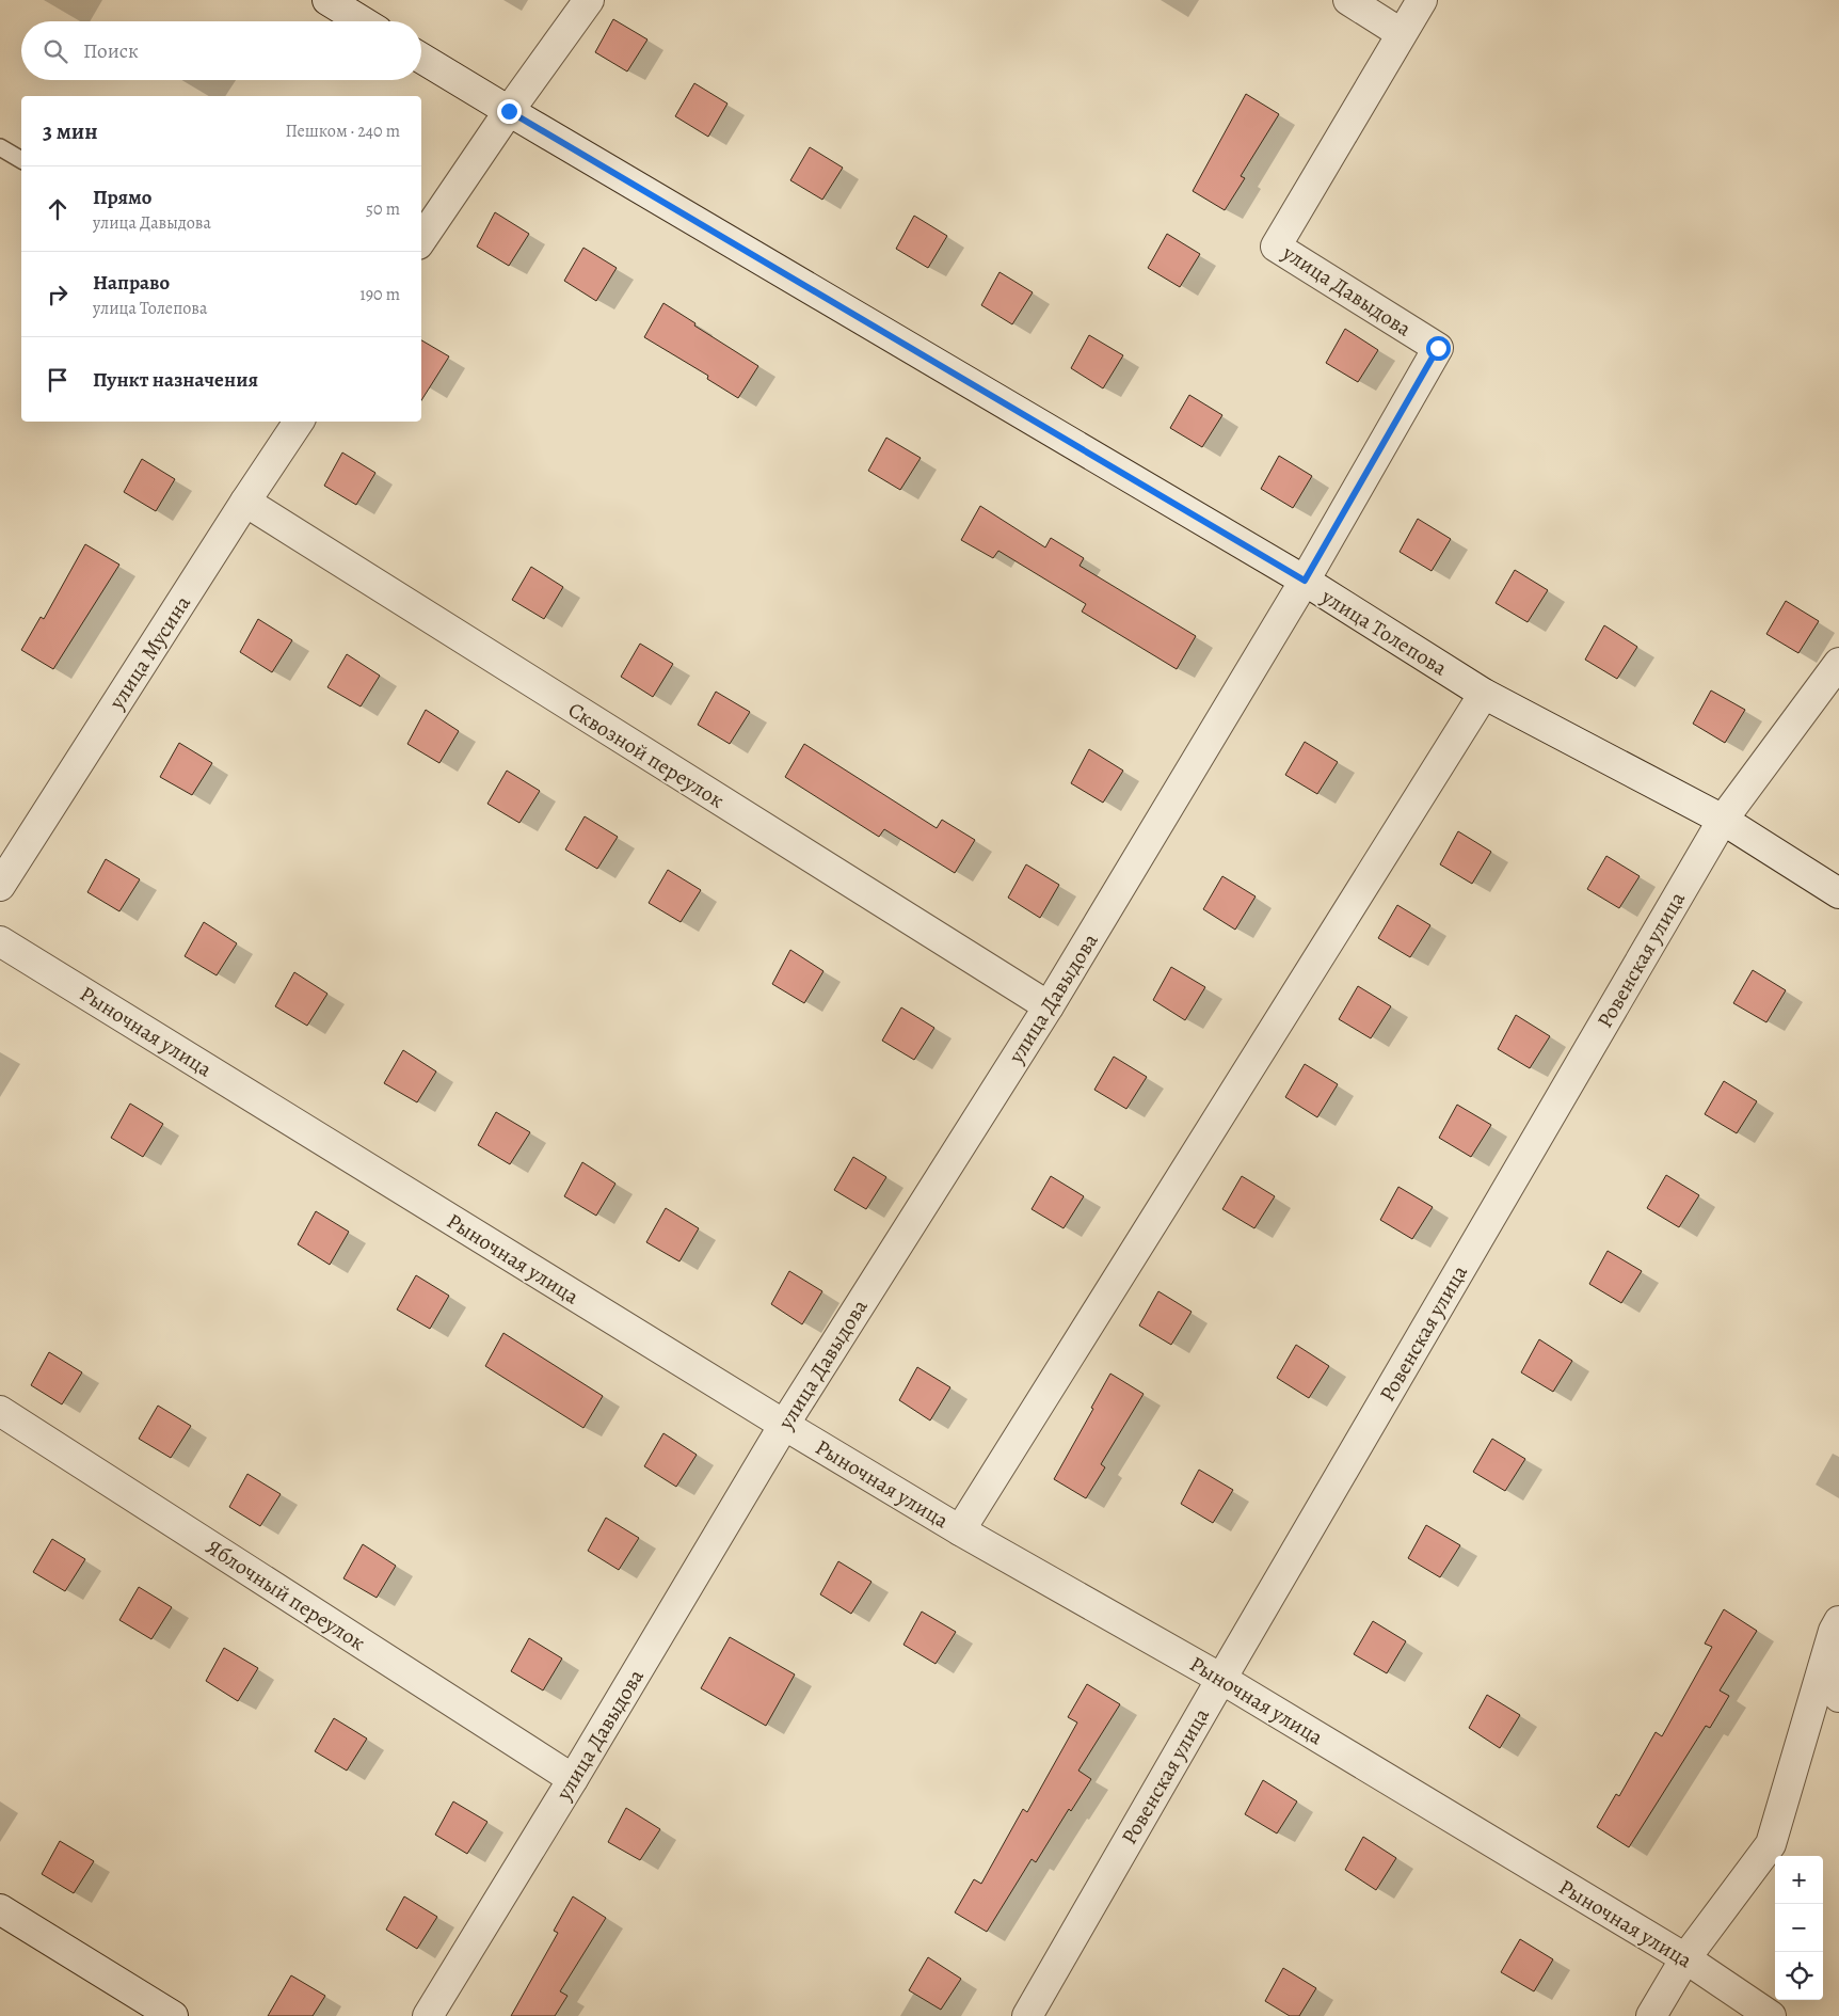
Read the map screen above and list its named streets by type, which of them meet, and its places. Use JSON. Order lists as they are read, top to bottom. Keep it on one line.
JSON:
{"streets":{"street":["улица Давыдова","улица Толепова","улица Мусина","Сквозной переулок","Ровенская улица","Рыночная улица","Яблочный переулок"]},"crossings":[["улица Давыдова","улица Толепова"],["улица Давыдова","Сквозной переулок"],["улица Давыдова","Рыночная улица"],["улица Давыдова","Яблочный переулок"],["улица Толепова","Ровенская улица"],["улица Мусина","Сквозной переулок"],["Ровенская улица","Рыночная улица"]],"page":{"search":"Поиск","heading":["3 мин","Пешком · 240 m"],"list":[["Прямо","улица Давыдова","50 m"],["Направо","улица Толепова","190 m"],"Пункт назначения"],"map_buttons":["+","−"]}}
